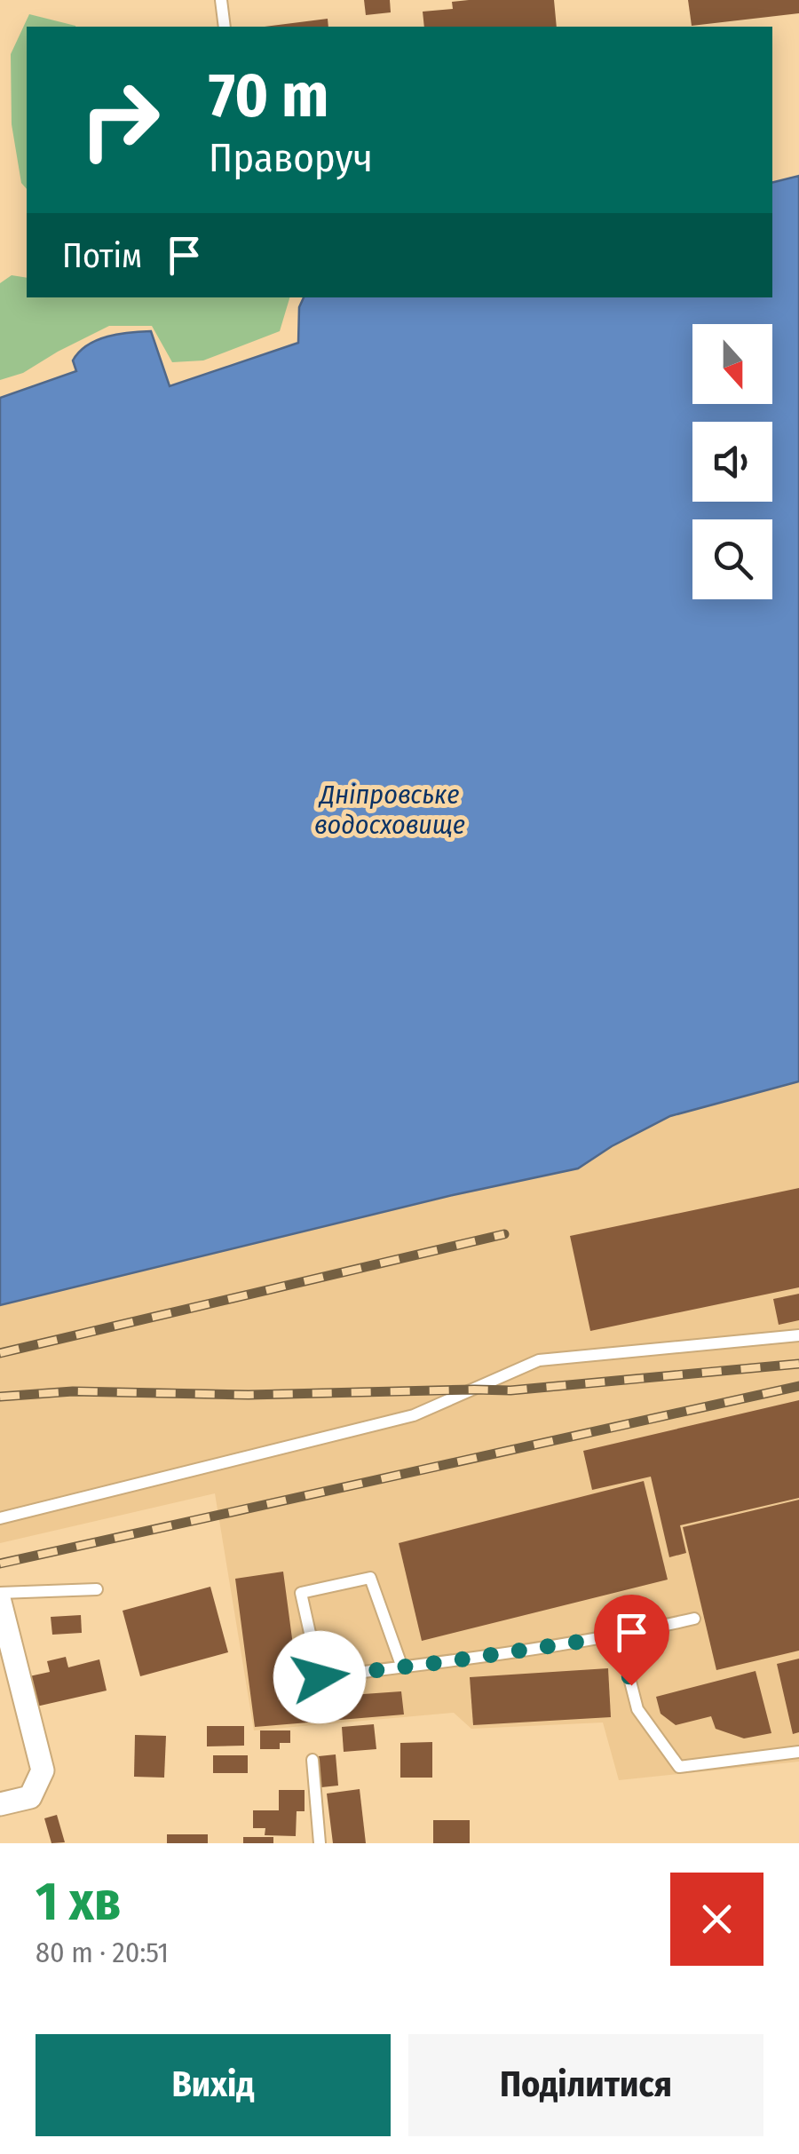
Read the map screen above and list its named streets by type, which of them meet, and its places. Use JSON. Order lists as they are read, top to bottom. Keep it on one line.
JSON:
{"water":["Дніпровське водосховище"],"north":"bottom","page":{"turn":["70 m","Праворуч"],"then":"Потім","heading":["1 хв","80 m · 20:51"],"buttons":["Вихід","Поділитися"]}}
